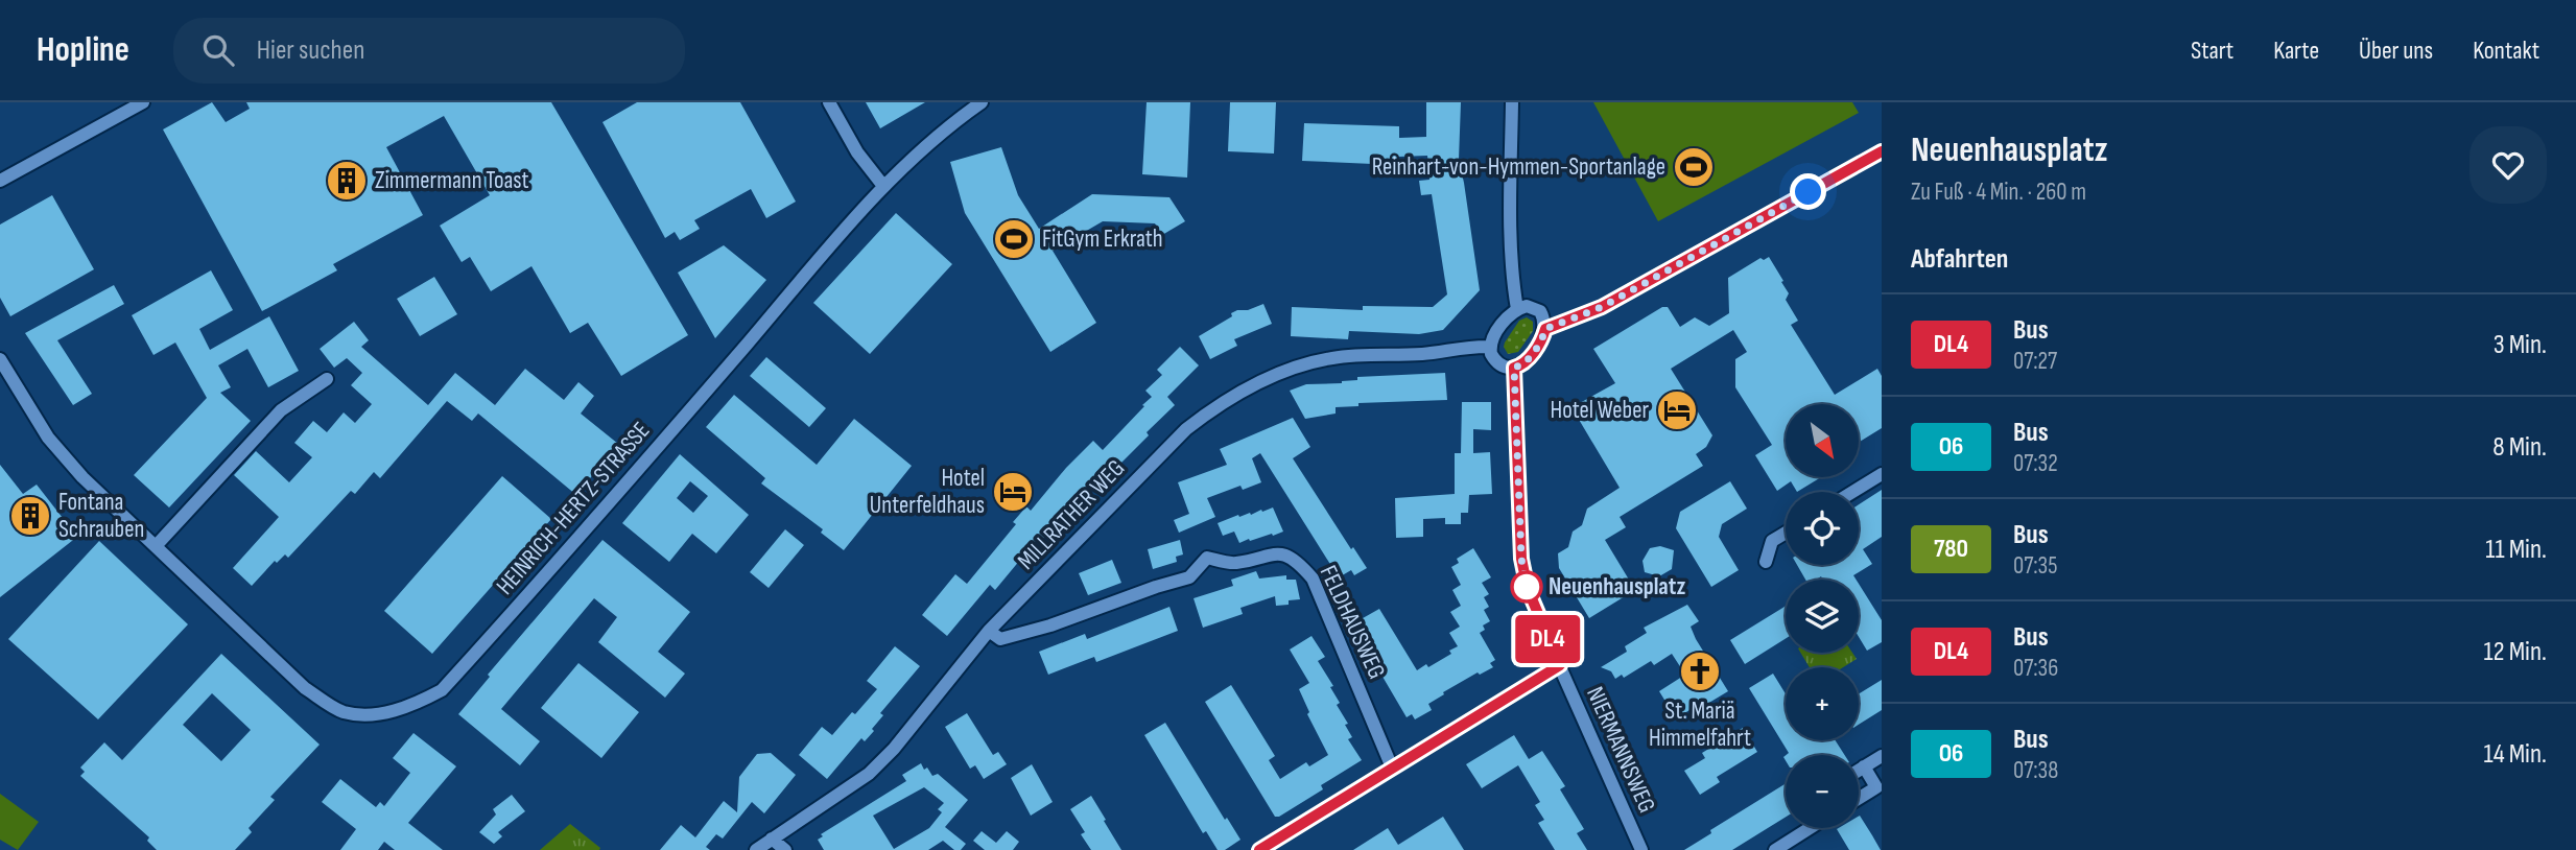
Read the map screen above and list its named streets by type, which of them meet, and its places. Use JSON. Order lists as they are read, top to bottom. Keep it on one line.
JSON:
{"streets":{"street":["HEINRICH-HERTZ-STRASSE","MILLRATHER WEG","FELDHAUSWEG","NIERMANNSWEG"]},"crossings":[["MILLRATHER WEG","FELDHAUSWEG"],["MILLRATHER WEG","NIERMANNSWEG"]],"places":{"sports":["Reinhart-von-Hymmen-Sportanlage","FitGym Erkrath"],"building":["Zimmermann Toast","Fontana Schrauben"],"hotel":["Hotel Weber","Hotel Unterfeldhaus"],"other":["Neuenhausplatz"],"church":["St. Mariä Himmelfahrt"]},"lines":["bus line DL4"],"north":"bottom right","page":{"header":"Hopline","search":"Hier suchen","nav":["Start","Karte","Über uns","Kontakt"],"on_map":"DL4","heading":[["Neuenhausplatz","Zu Fuß · 4 Min. · 260 m"],"Abfahrten"],"list":[{"mark":"DL4","name":"Bus","note":"07:27","value":"3 Min."},{"mark":"O6","name":"Bus","note":"07:32","value":"8 Min."},{"mark":"780","name":"Bus","note":"07:35","value":"11 Min."},{"mark":"DL4","name":"Bus","note":"07:36","value":"12 Min."},{"mark":"O6","name":"Bus","note":"07:38","value":"14 Min."}],"map_buttons":["+","−"]}}
